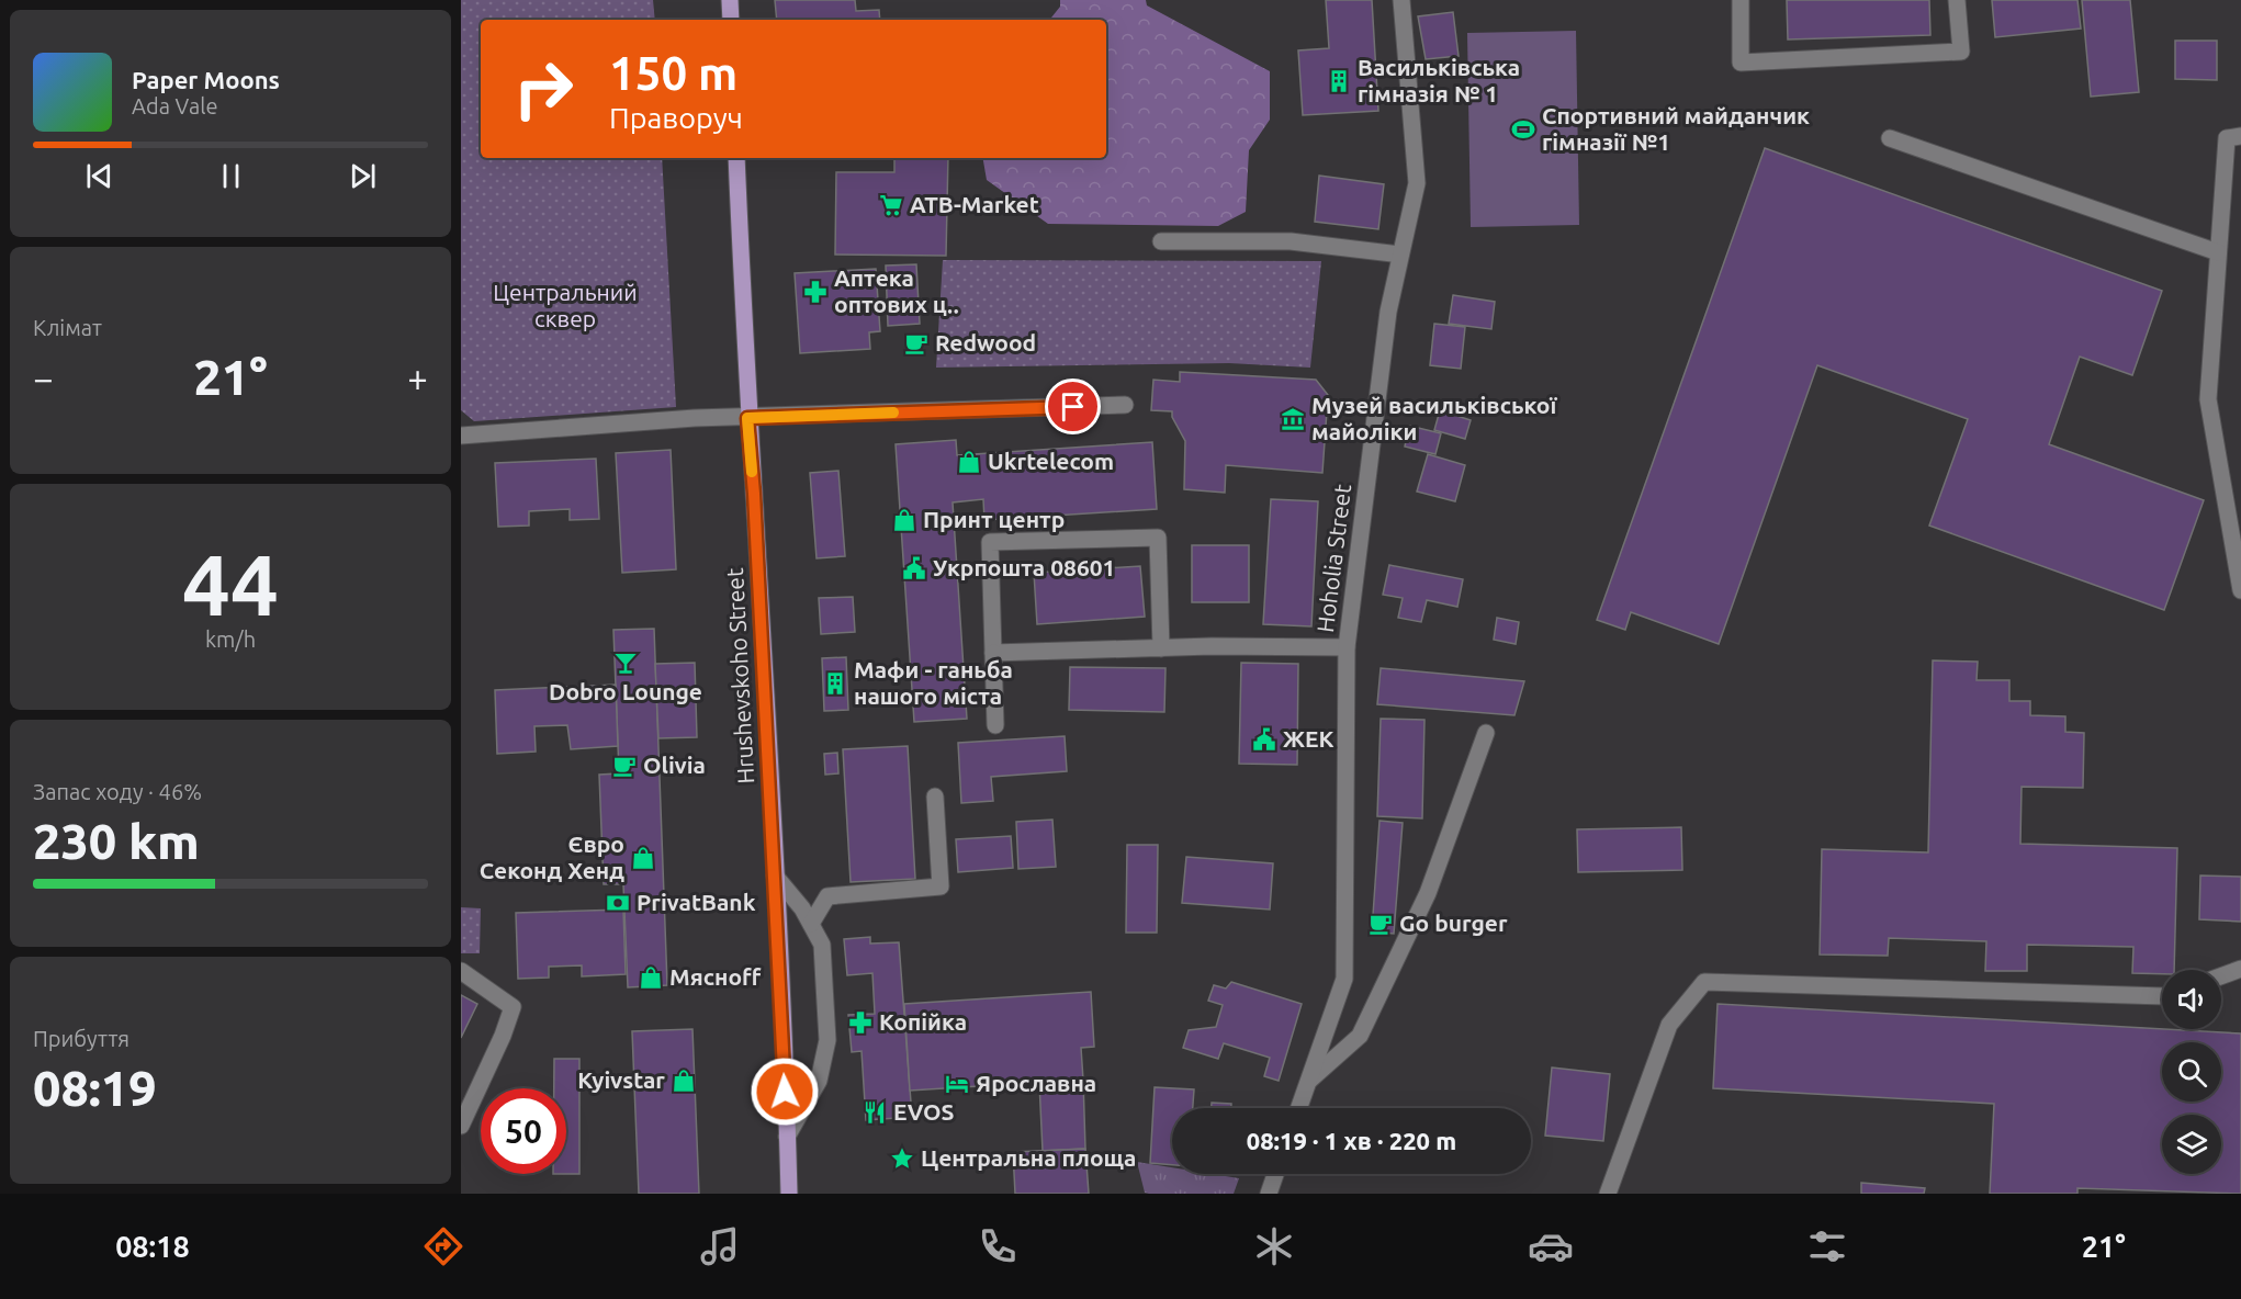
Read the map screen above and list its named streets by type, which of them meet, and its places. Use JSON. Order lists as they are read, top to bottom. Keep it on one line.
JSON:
{"streets":{"main road":["Hrushevskoho Street"],"street":["Hoholia Street"]},"parks":["Центральний сквер"],"places":{"building":["Васильківська гімназія № 1","Мафи - ганьба нашого міста"],"sports":["Спортивний майданчик гімназії №1"],"supermarket":["ATB-Market"],"pharmacy":["Аптека оптових ц‥","Копійка"],"cafe":["Redwood","Olivia","Go burger"],"museum":["Музей васильківської майоліки"],"shop":["Ukrtelecom","Принт центр","Євро Секонд Хенд","Мяснoff","Kyivstar"],"public building":["Укрпошта 08601","ЖЕК"],"bar":["Dobro Lounge"],"bank":["PrivatBank"],"hotel":["Ярославна"],"restaurant":["EVOS"],"place":["Центральна площа"]},"page":{"turn":["150 m","Праворуч"],"song":["Paper Moons","Ada Vale"],"tile":["Клімат",["44","km/h"],["Запас ходу · 46%","230 km"],["Прибуття","08:19"]],"heat":["−","21°","+"],"limit":"50","trip":"08:19 · 1 хв · 220 m","tabs":["08:18","21°"]}}
